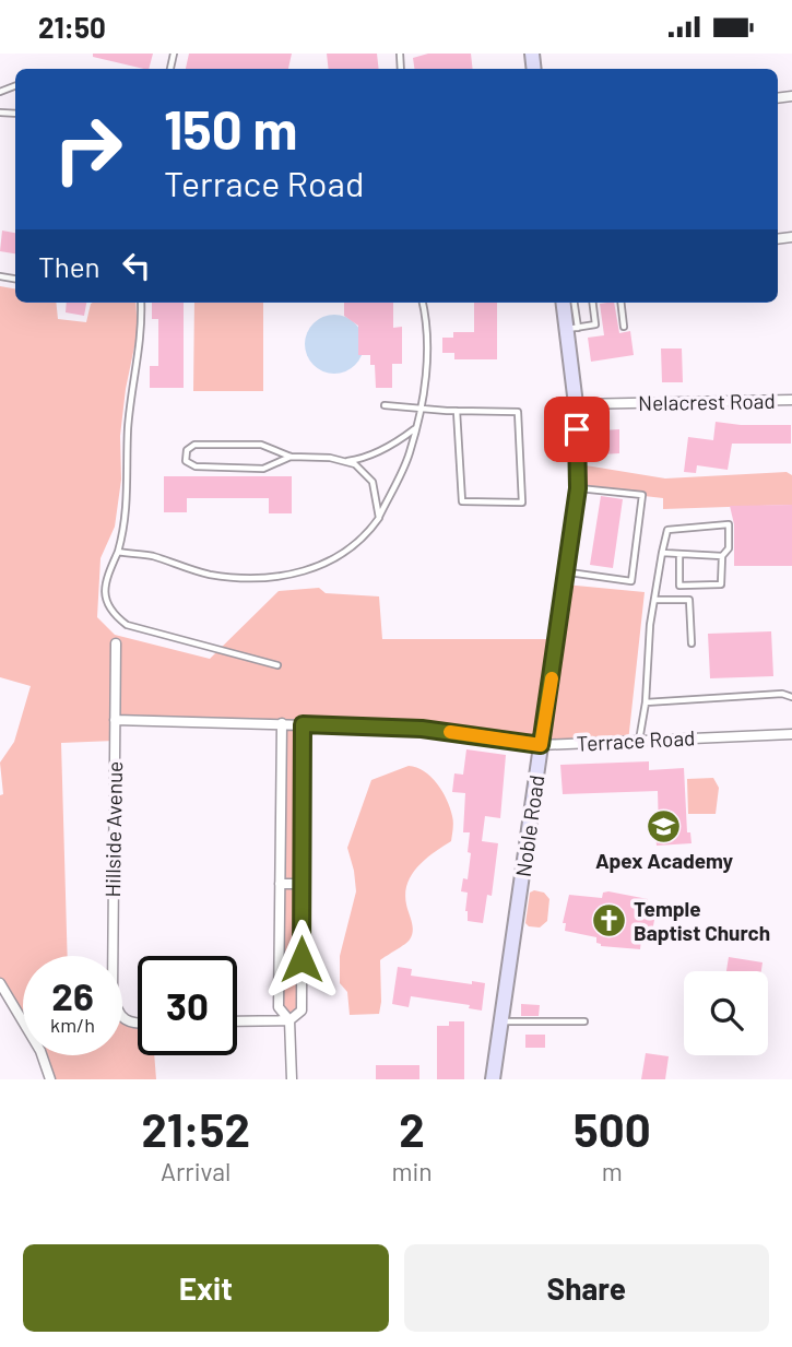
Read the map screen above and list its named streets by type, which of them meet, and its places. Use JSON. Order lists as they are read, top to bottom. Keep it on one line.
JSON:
{"streets":{"main road":["Noble Road"],"street":["Nelacrest Road","Terrace Road","Hillside Avenue"]},"crossings":[["Nelacrest Road","Noble Road"],["Terrace Road","Noble Road"],["Terrace Road","Hillside Avenue"]],"places":{"school or university":["Apex Academy"],"church":["Temple Baptist Church"]},"page":{"status":"21:50","turn":["150 m","Terrace Road"],"then":"Then","speed":"26 km/h","limit":"30","eta":["21:52","Arrival","2","min","500","m"],"buttons":["Exit","Share"]}}
